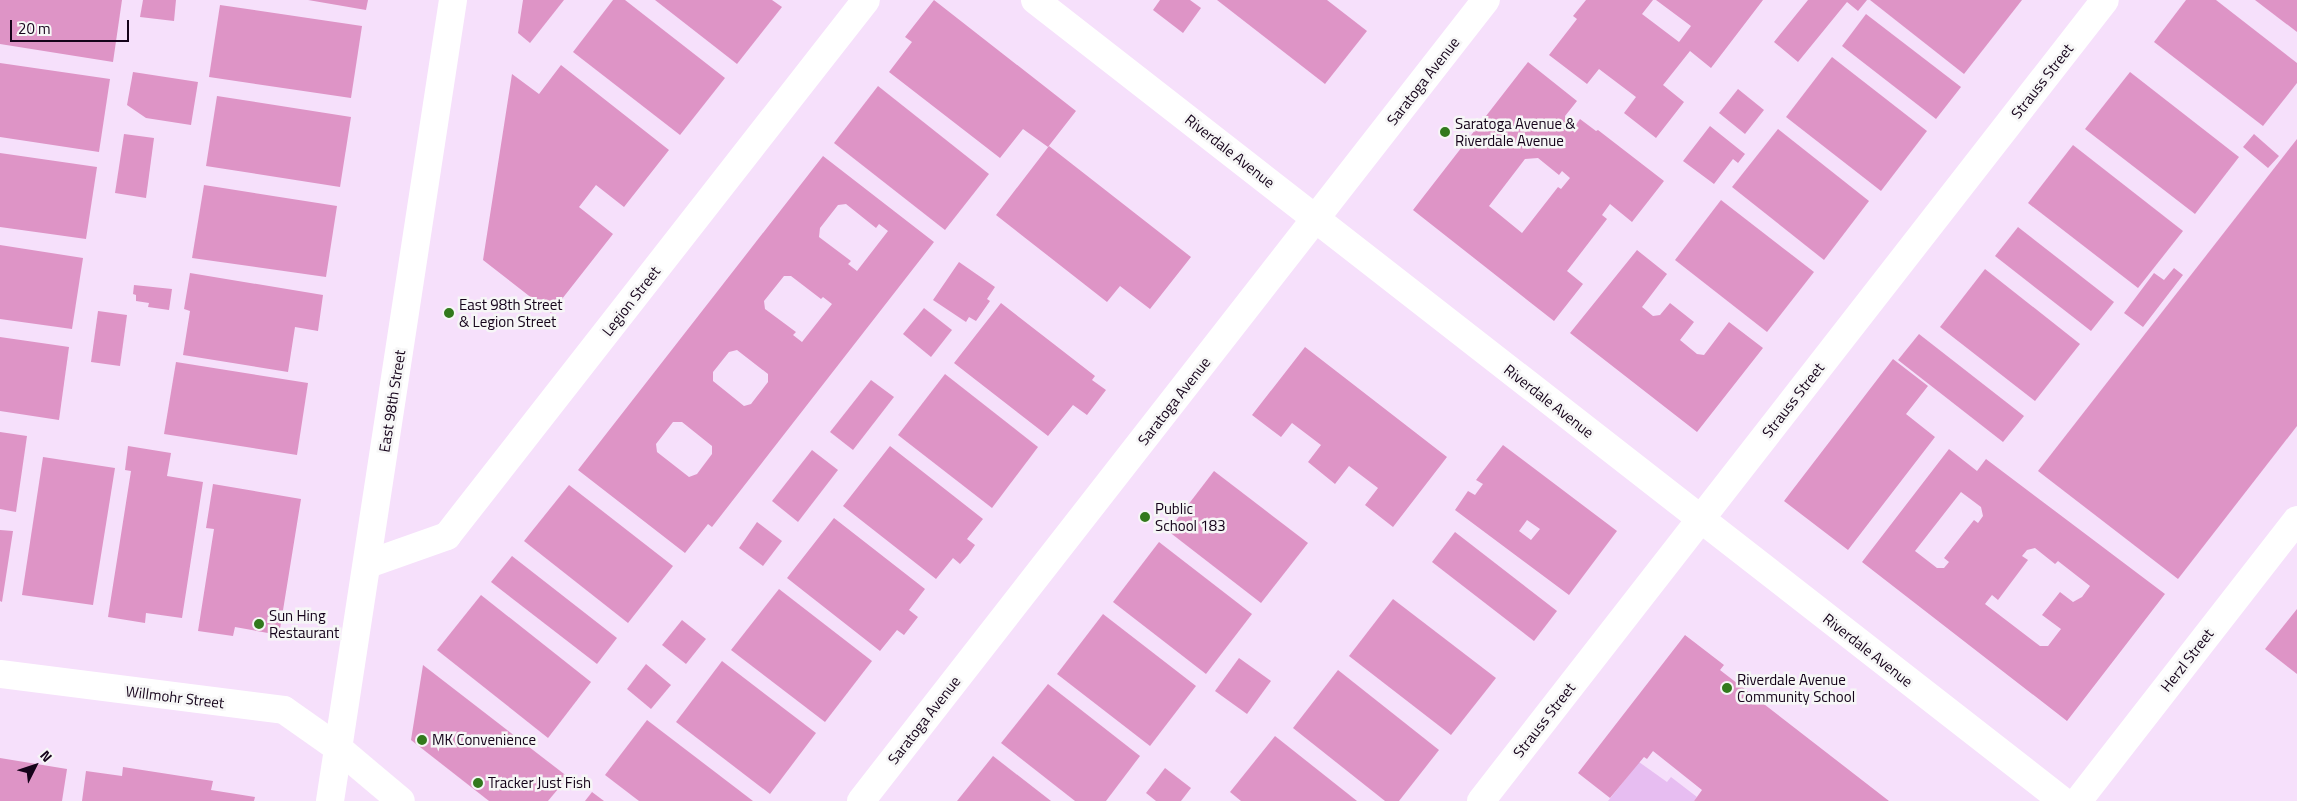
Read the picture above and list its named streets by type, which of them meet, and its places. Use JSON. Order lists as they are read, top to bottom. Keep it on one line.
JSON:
{"streets":{"street":["Saratoga Avenue","Strauss Street","Riverdale Avenue","Legion Street","East 98th Street","Herzl Street","Willmohr Street"]},"crossings":[["Saratoga Avenue","Riverdale Avenue"],["Strauss Street","Riverdale Avenue"],["Legion Street","East 98th Street"],["East 98th Street","Willmohr Street"]],"places":["Saratoga Avenue & Riverdale Avenue","East 98th Street & Legion Street","Public School 183","Sun Hing Restaurant","Riverdale Avenue Community School","MK Convenience","Tracker Just Fish"],"scale_bar":"20 m","north":"top right"}
